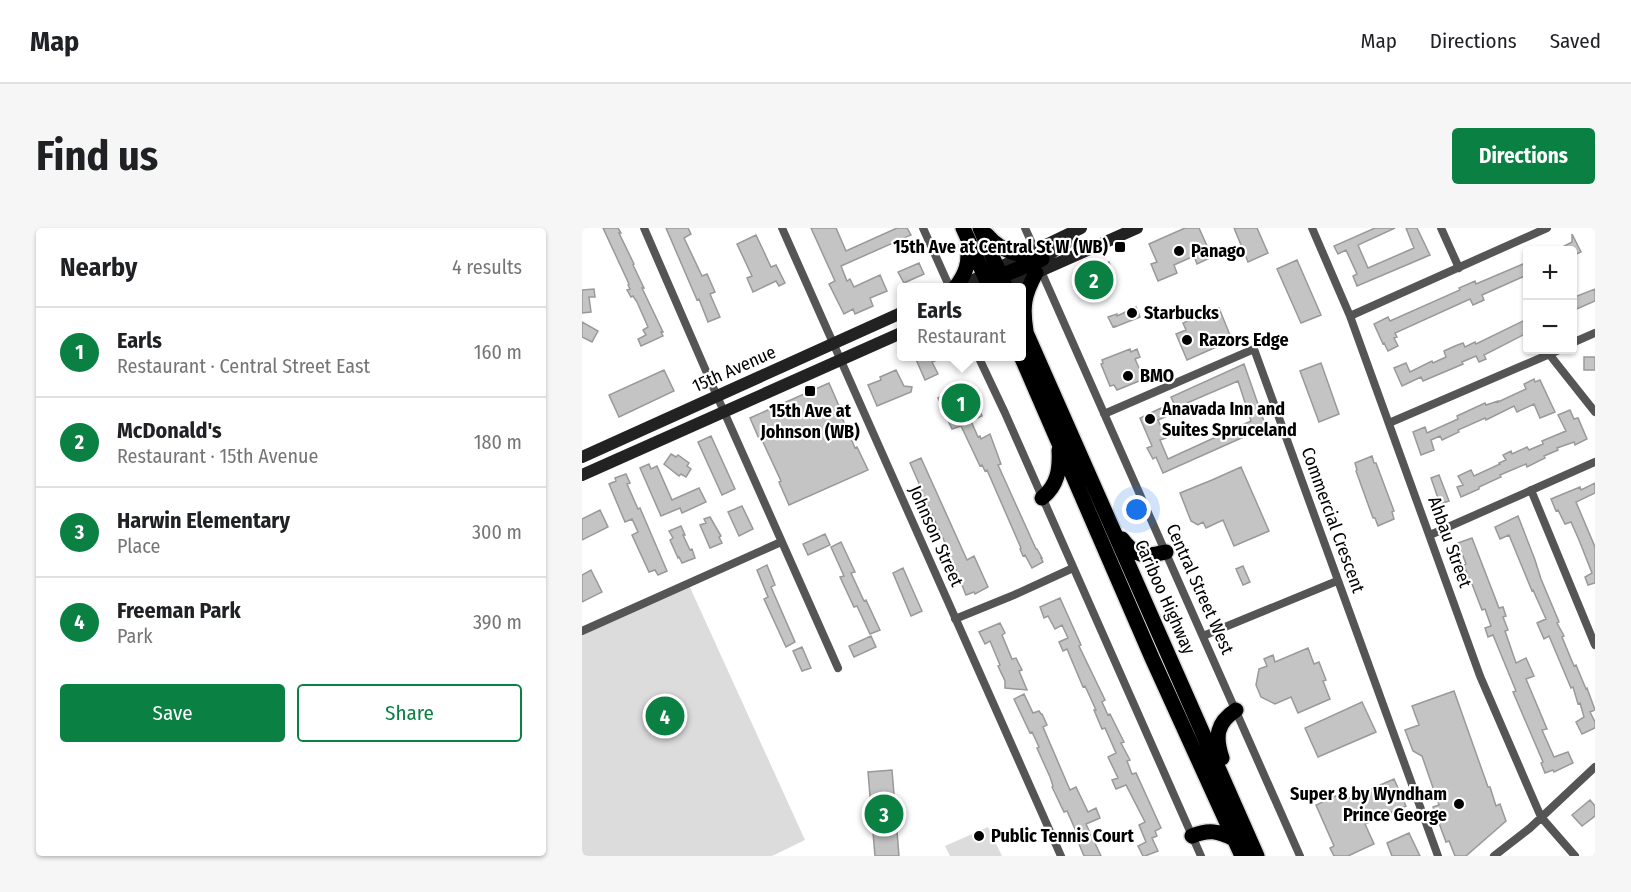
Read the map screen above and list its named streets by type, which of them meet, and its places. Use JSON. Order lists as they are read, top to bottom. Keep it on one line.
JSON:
{"streets":{"highway":["Cariboo Highway"],"main road":["15th Avenue"],"street":["Commercial Crescent","Johnson Street","Ahbau Street","Central Street West"]},"crossings":[["15th Avenue","Johnson Street"],["Commercial Crescent","Central Street West"],["Central Street West","Cariboo Highway"]],"places":{"transit":["15th Ave at Central St W (WB)","15th Ave at Johnson (WB)"],"other":["Panago","Starbucks","Razors Edge","BMO","Anavada Inn and Suites Spruceland","Super 8 by Wyndham Prince George","Public Tennis Court"]},"page":{"header":"Map","nav":["Map","Directions","Saved"],"buttons":["Directions",["Save","Share"]],"title":"Find us","heading":["Nearby","4 results"],"map_buttons":["+","−"],"pins":["2","1","4","3"],"popup":["Earls","Restaurant"],"list":[{"mark":"1","name":"Earls","note":"Restaurant · Central Street East","value":"160 m"},{"mark":"2","name":"McDonald's","note":"Restaurant · 15th Avenue","value":"180 m"},{"mark":"3","name":"Harwin Elementary","note":"Place","value":"300 m"},{"mark":"4","name":"Freeman Park","note":"Park","value":"390 m"}]}}
